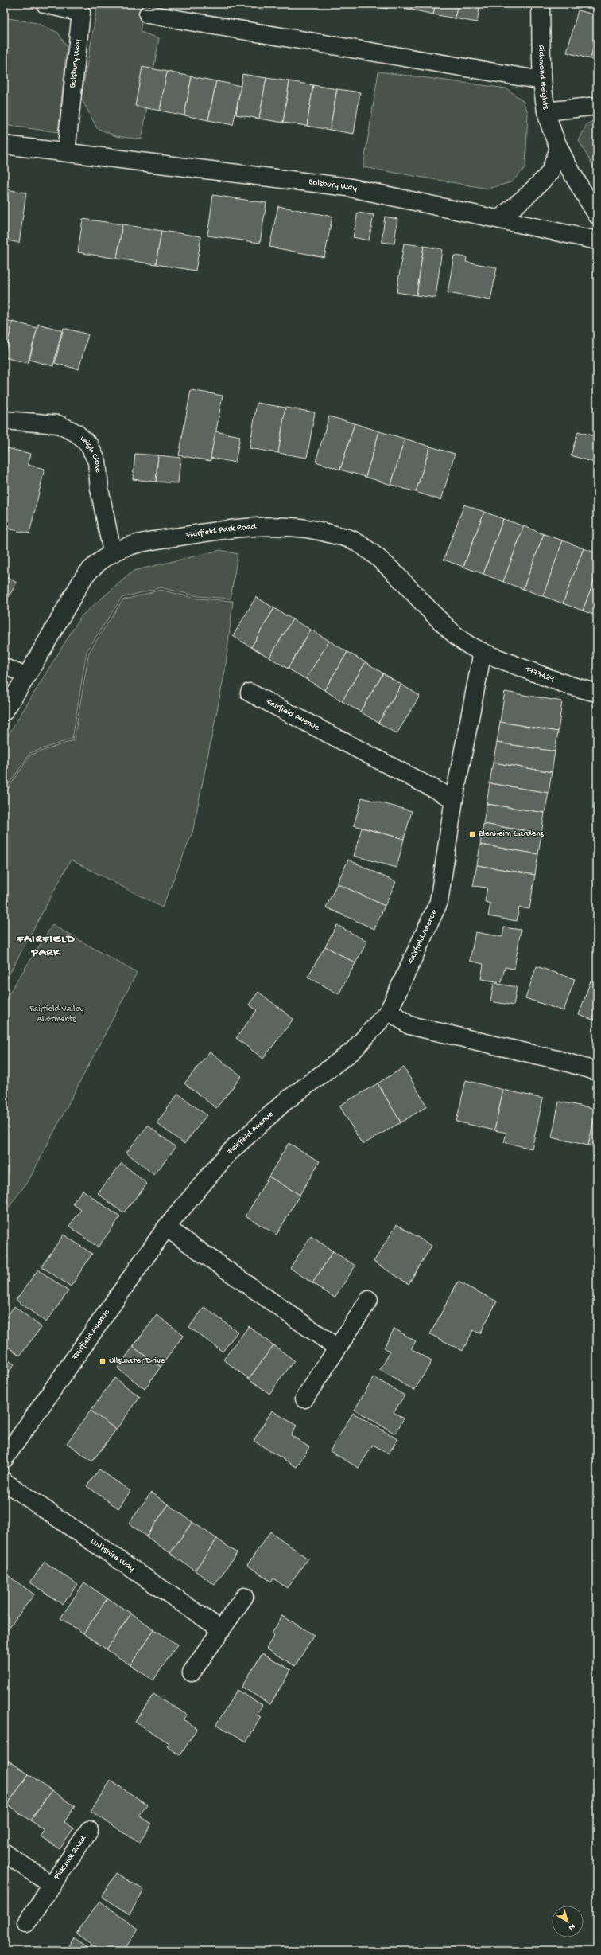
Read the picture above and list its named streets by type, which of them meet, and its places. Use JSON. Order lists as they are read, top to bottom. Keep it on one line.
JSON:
{"streets":{"street":["Solsbury Way","Richmond Heights","Leigh Close","Fairfield Park Road","1777429","Fairfield Avenue","Wiltshire Way","Pickwick Road"]},"crossings":[["Leigh Close","Fairfield Park Road"],["Fairfield Park Road","1777429"],["Fairfield Park Road","Fairfield Avenue"],["1777429","Fairfield Avenue"]],"districts":["FAIRFIELD PARK"],"parks":["Fairfield Valley Allotments"],"places":{"transit":["Blenheim Gardens","Ullswater Drive"]},"north":"bottom right"}
